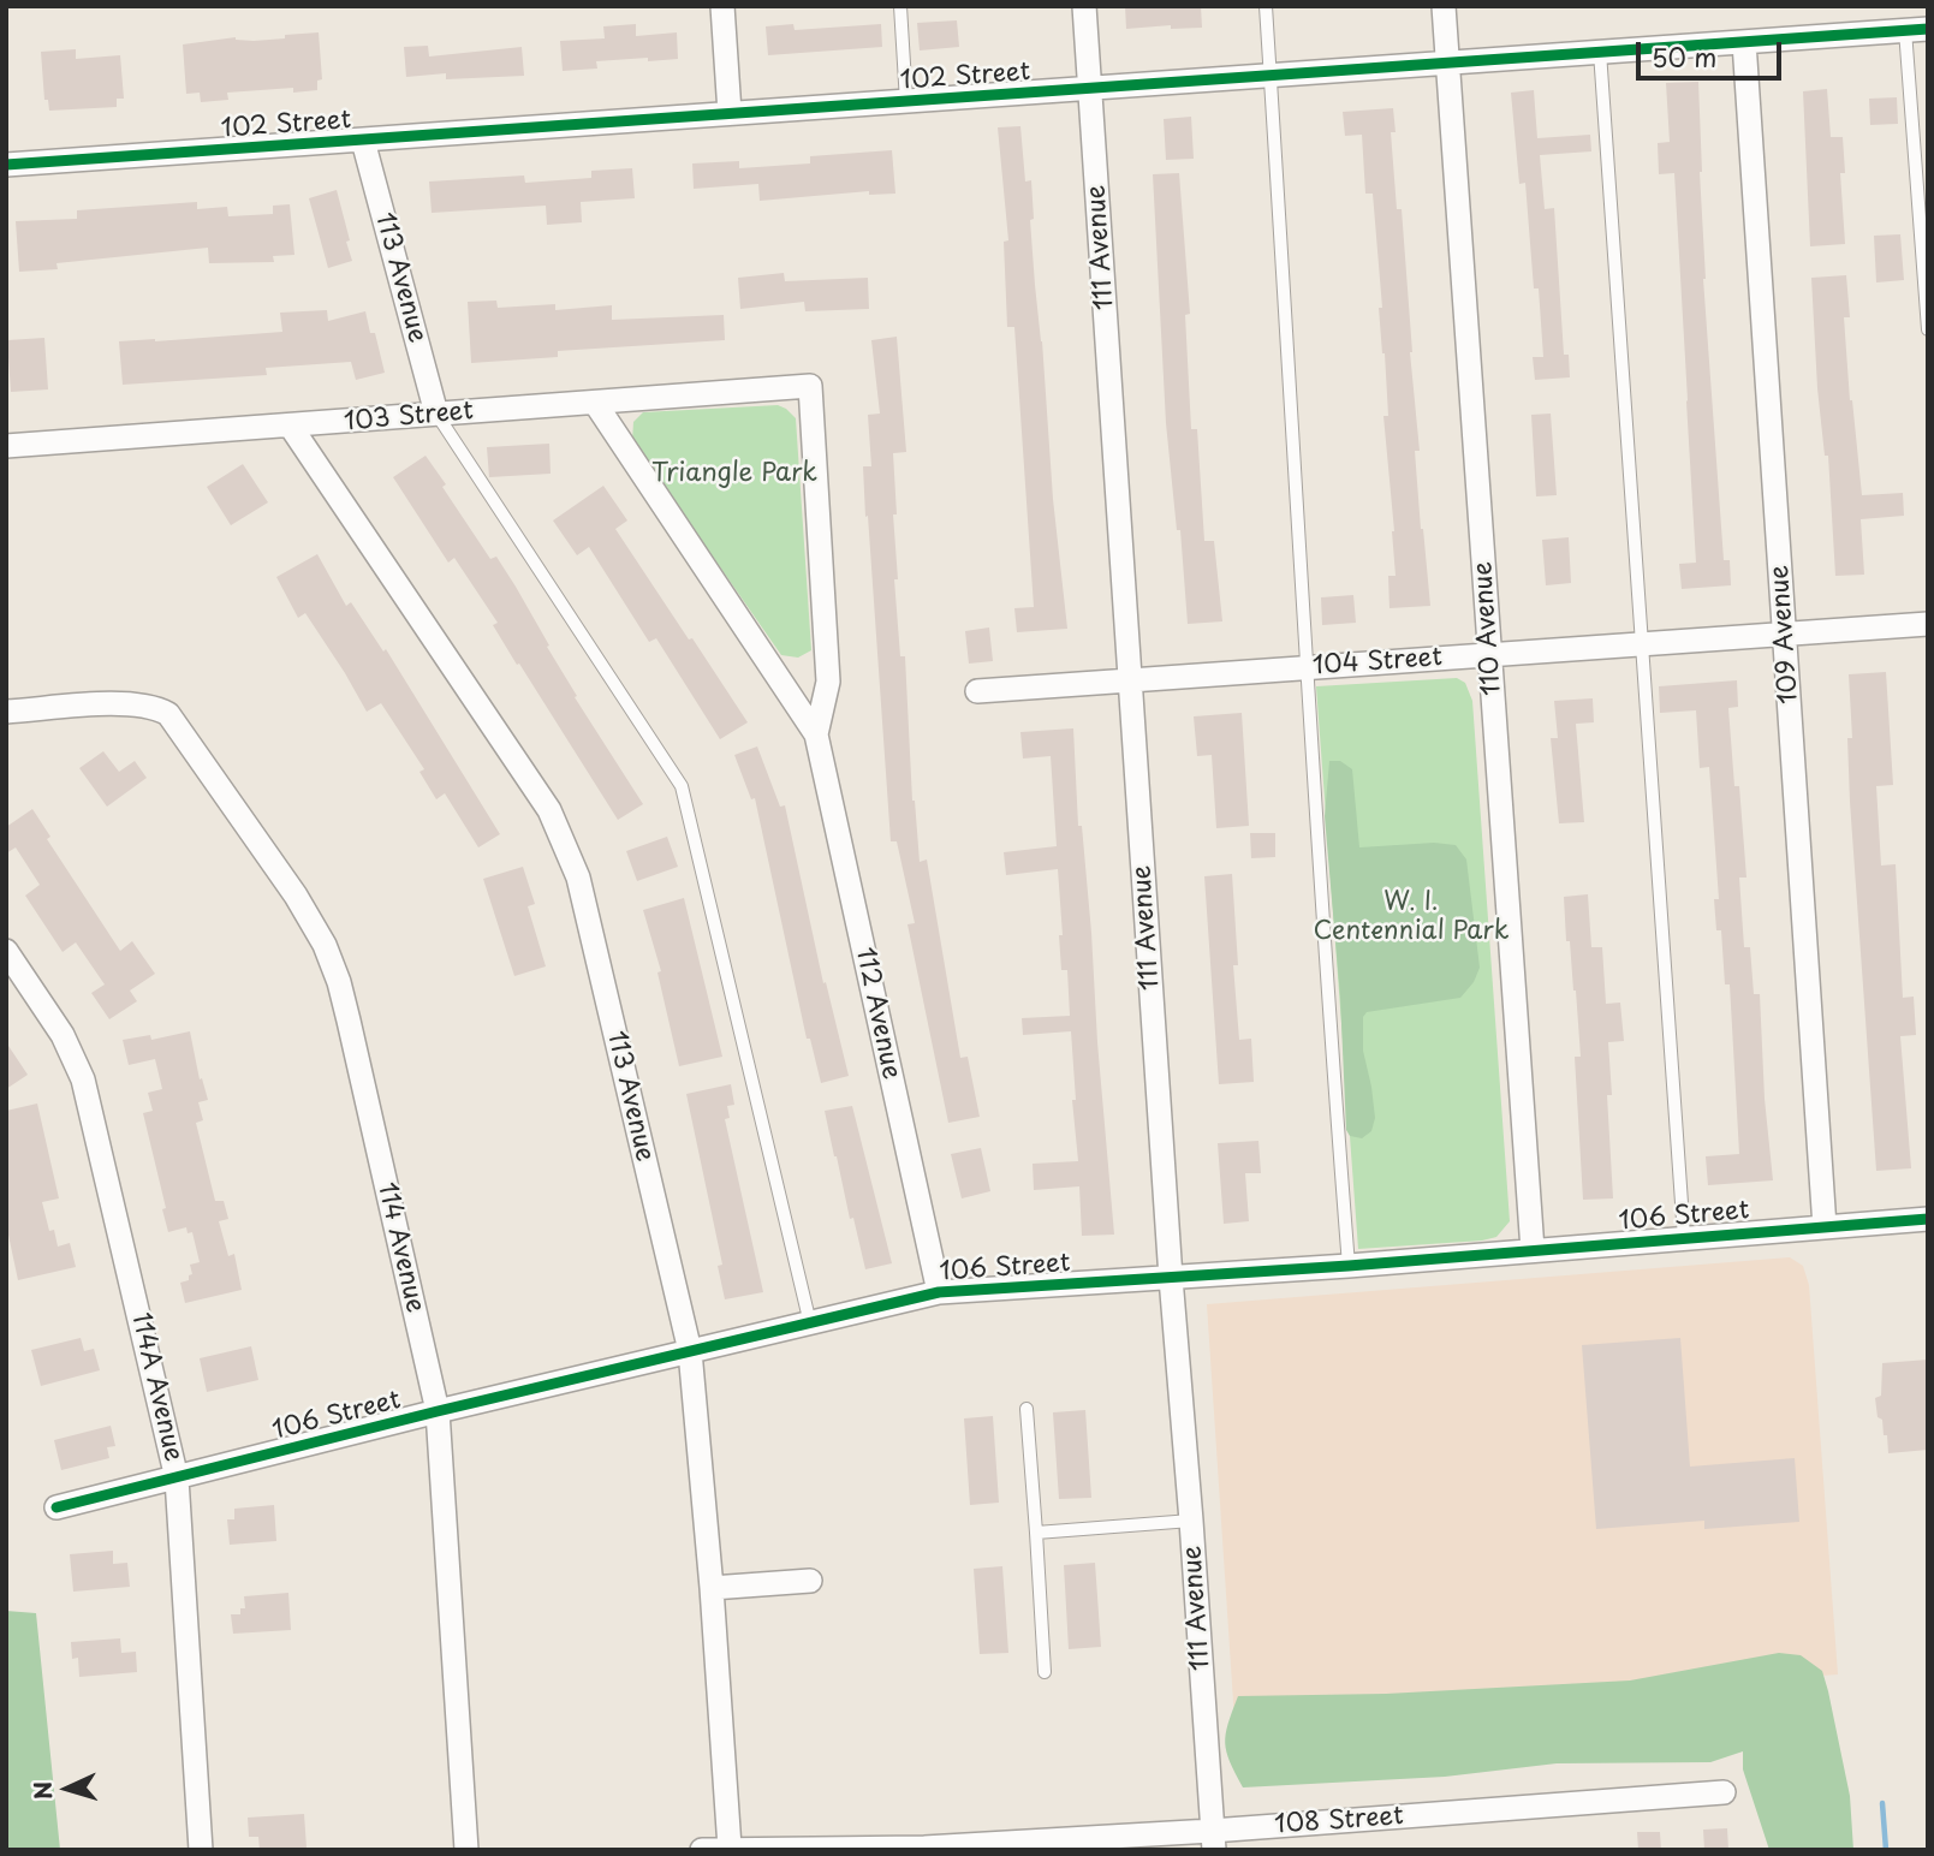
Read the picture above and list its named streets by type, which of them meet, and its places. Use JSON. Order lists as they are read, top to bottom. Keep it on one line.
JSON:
{"streets":{"street":["102 Street","111 Avenue","113 Avenue","103 Street","110 Avenue","109 Avenue","104 Street","112 Avenue","106 Street","114 Avenue","114A Avenue","108 Street"]},"crossings":[["102 Street","111 Avenue"],["102 Street","113 Avenue"],["102 Street","110 Avenue"],["102 Street","109 Avenue"],["111 Avenue","104 Street"],["111 Avenue","106 Street"],["111 Avenue","108 Street"],["113 Avenue","103 Street"],["113 Avenue","106 Street"],["113 Avenue","108 Street"],["103 Street","112 Avenue"],["110 Avenue","104 Street"],["110 Avenue","106 Street"],["109 Avenue","104 Street"],["109 Avenue","106 Street"],["112 Avenue","106 Street"],["106 Street","114 Avenue"],["106 Street","114A Avenue"]],"parks":["Triangle Park","W. I. Centennial Park"],"scale_bar":"50 m","north":"left"}
